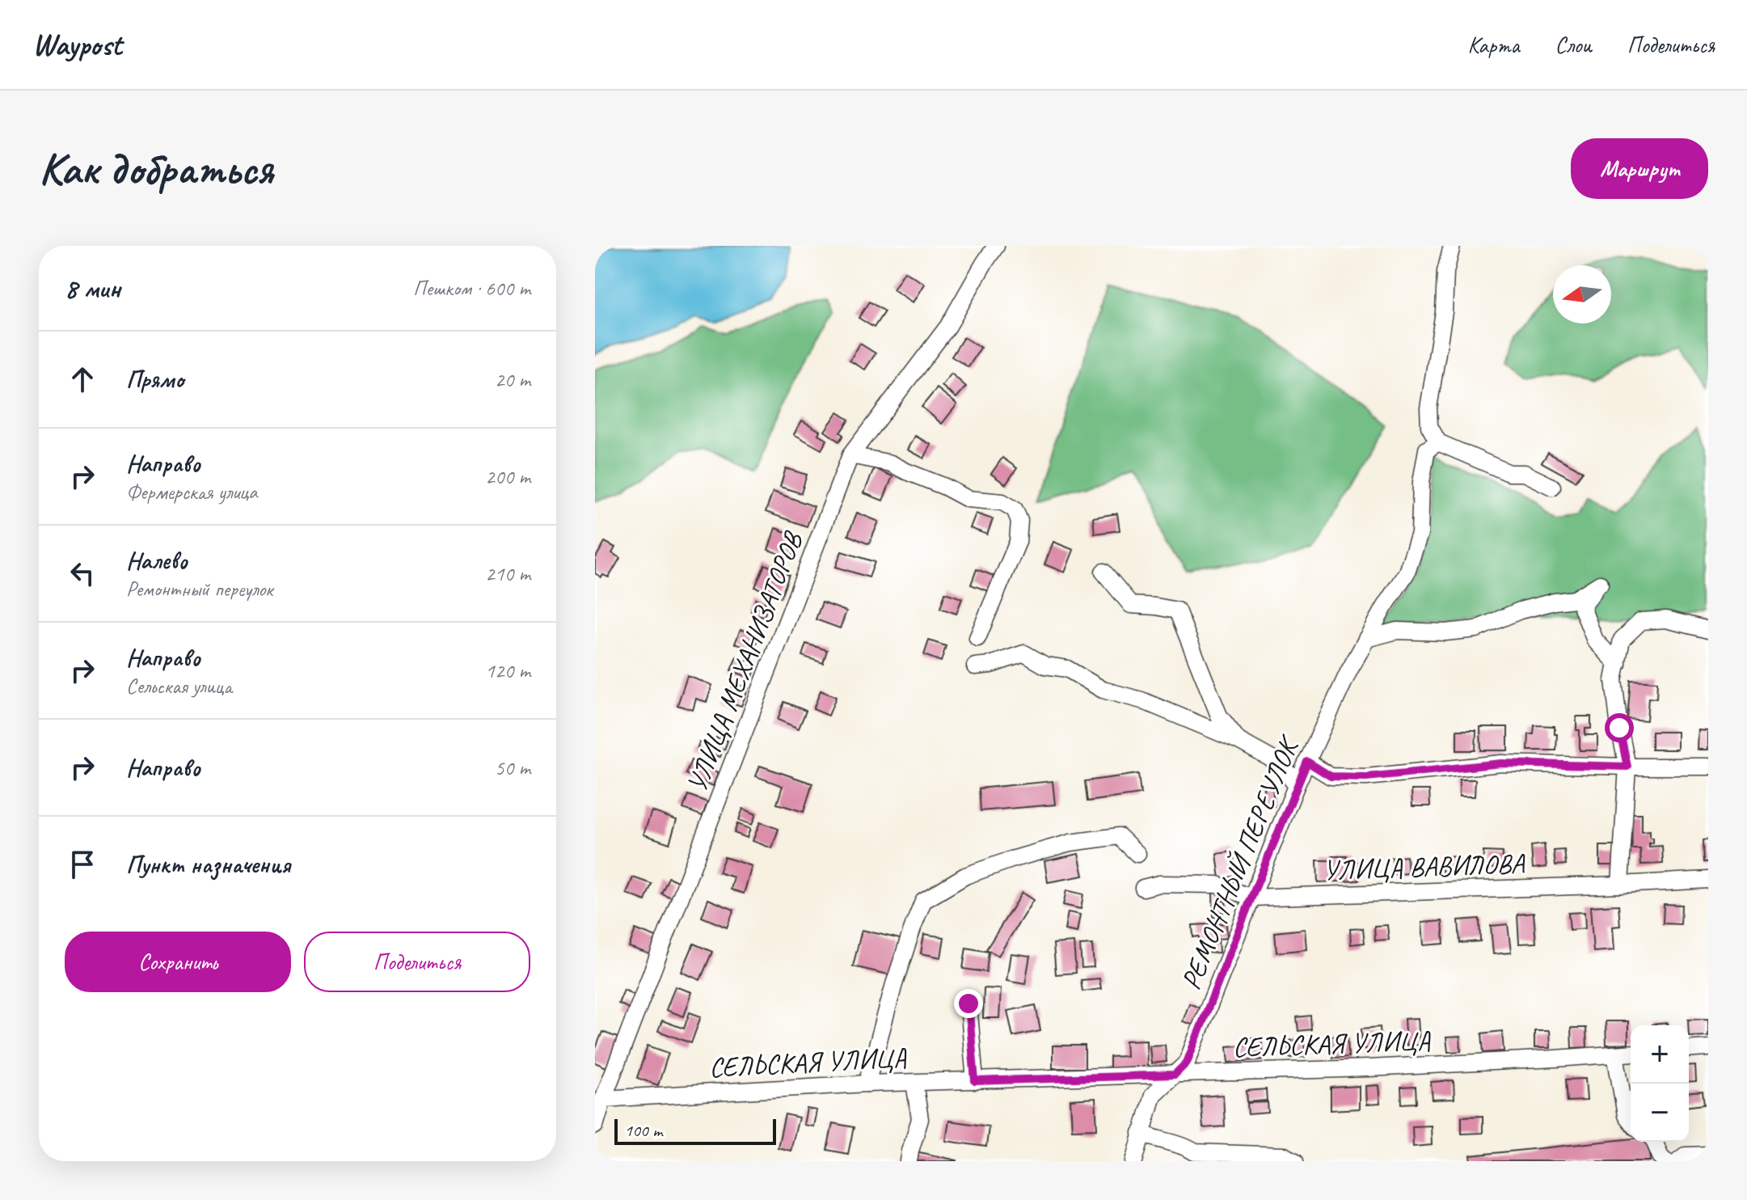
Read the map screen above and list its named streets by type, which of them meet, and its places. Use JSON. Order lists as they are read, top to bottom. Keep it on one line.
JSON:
{"streets":{"street":["УЛИЦА МЕХАНИЗАТОРОВ","РЕМОНТНЫЙ ПЕРЕУЛОК","УЛИЦА ВАВИЛОВА","СЕЛЬСКАЯ УЛИЦА"]},"crossings":[["УЛИЦА МЕХАНИЗАТОРОВ","СЕЛЬСКАЯ УЛИЦА"],["РЕМОНТНЫЙ ПЕРЕУЛОК","УЛИЦА ВАВИЛОВА"],["РЕМОНТНЫЙ ПЕРЕУЛОК","СЕЛЬСКАЯ УЛИЦА"]],"scale_bar":"100 m","north":"left","page":{"header":"Waypost","nav":["Карта","Слои","Поделиться"],"buttons":["Маршрут",["Сохранить","Поделиться"]],"title":"Как добраться","heading":["8 мин","Пешком · 600 m"],"list":[["Прямо","20 m"],["Направо","Фермерская улица","200 m"],["Налево","Ремонтный переулок","210 m"],["Направо","Сельская улица","120 m"],["Направо","50 m"],"Пункт назначения"],"map_buttons":["+","−"],"scale":"100 m"}}
